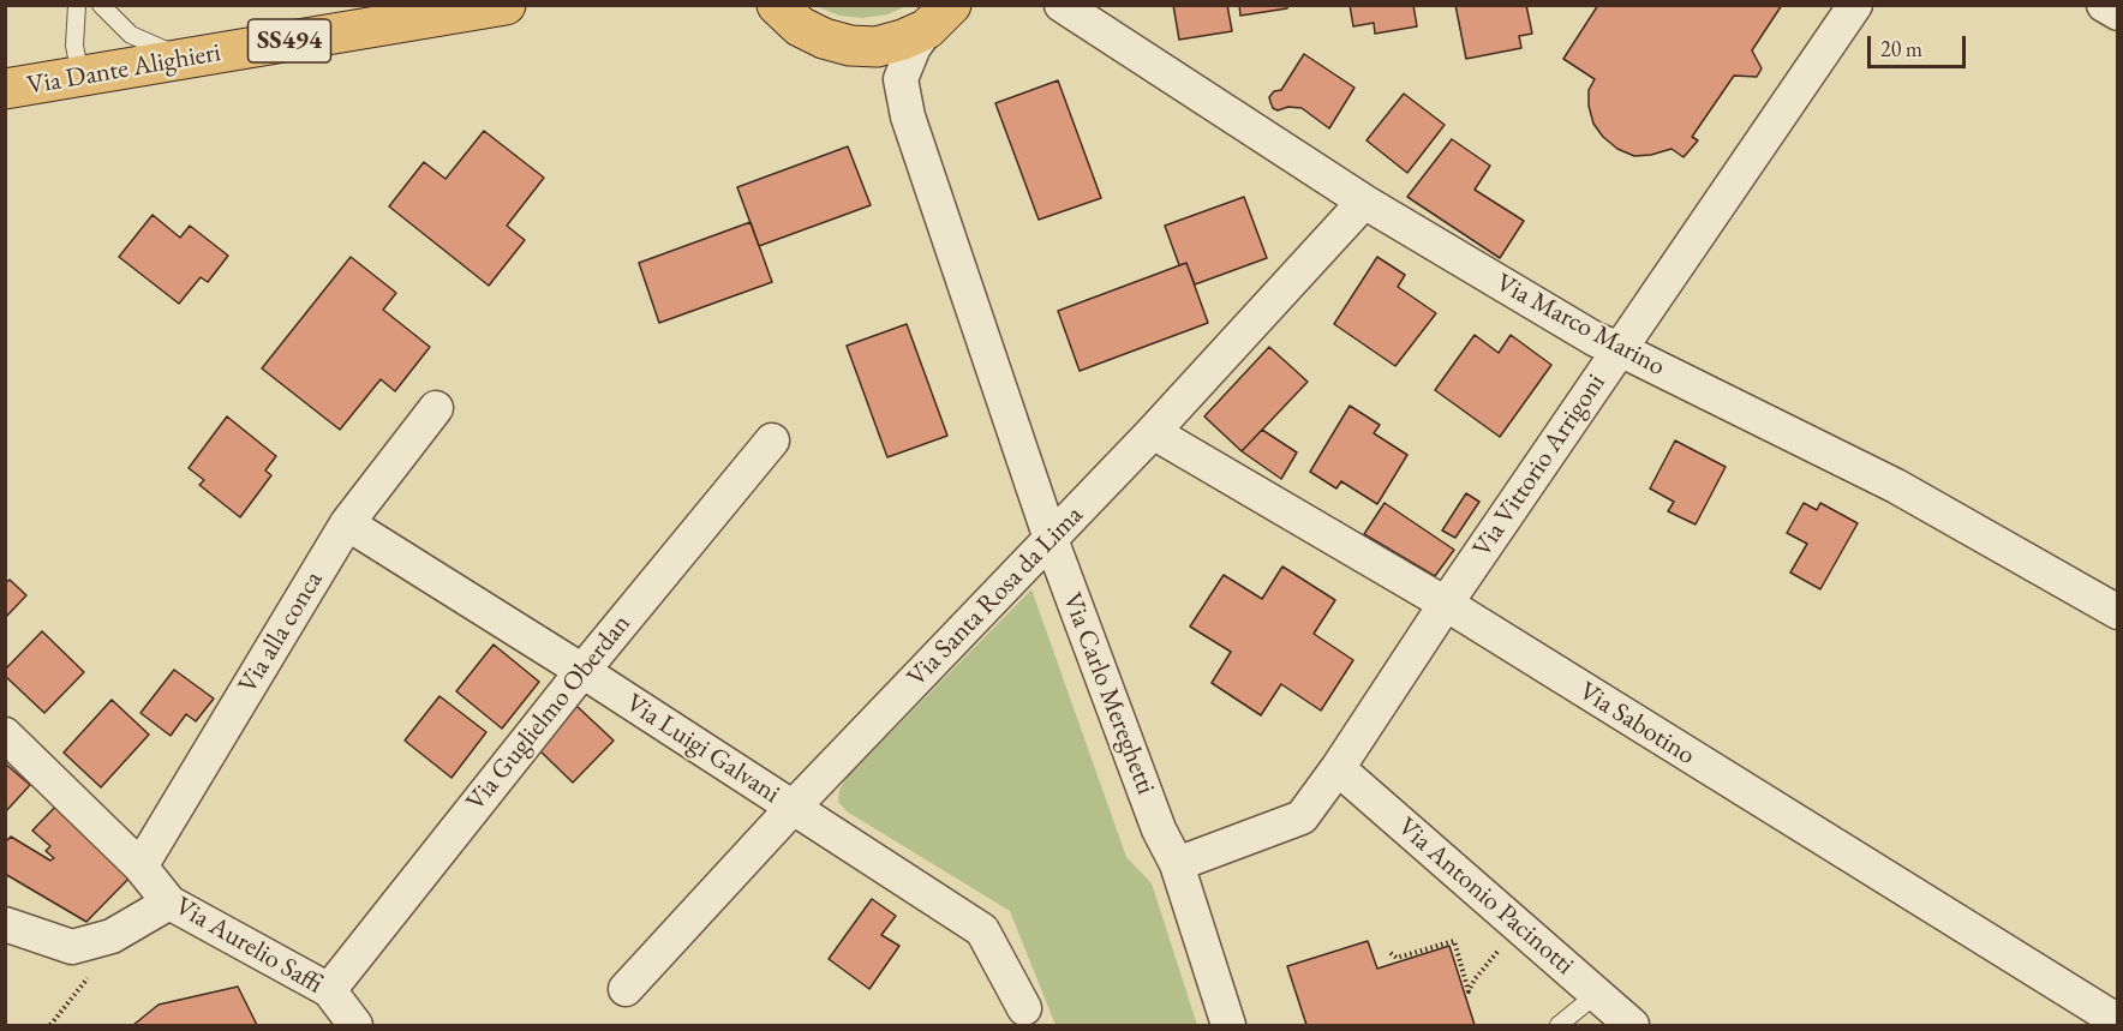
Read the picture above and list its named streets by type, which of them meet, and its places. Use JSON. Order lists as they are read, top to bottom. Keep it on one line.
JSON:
{"streets":{"main road":["SS494","Via Dante Alighieri"],"street":["Via Marco Marino","Via Vittorio Arrigoni","Via Santa Rosa da Lima","Via alla conca","Via Carlo Mereghetti","Via Guglielmo Oberdan","Via Sabotino","Via Luigi Galvani","Via Antonio Pacinotti","Via Aurelio Saffi"]},"crossings":[["Via Marco Marino","Via Vittorio Arrigoni"],["Via Marco Marino","Via Santa Rosa da Lima"],["Via Vittorio Arrigoni","Via Carlo Mereghetti"],["Via Vittorio Arrigoni","Via Sabotino"],["Via Vittorio Arrigoni","Via Antonio Pacinotti"],["Via Santa Rosa da Lima","Via Carlo Mereghetti"],["Via Santa Rosa da Lima","Via Sabotino"],["Via Santa Rosa da Lima","Via Luigi Galvani"],["Via alla conca","Via Luigi Galvani"],["Via alla conca","Via Aurelio Saffi"],["Via Guglielmo Oberdan","Via Luigi Galvani"],["Via Guglielmo Oberdan","Via Aurelio Saffi"]],"scale_bar":"20 m"}
